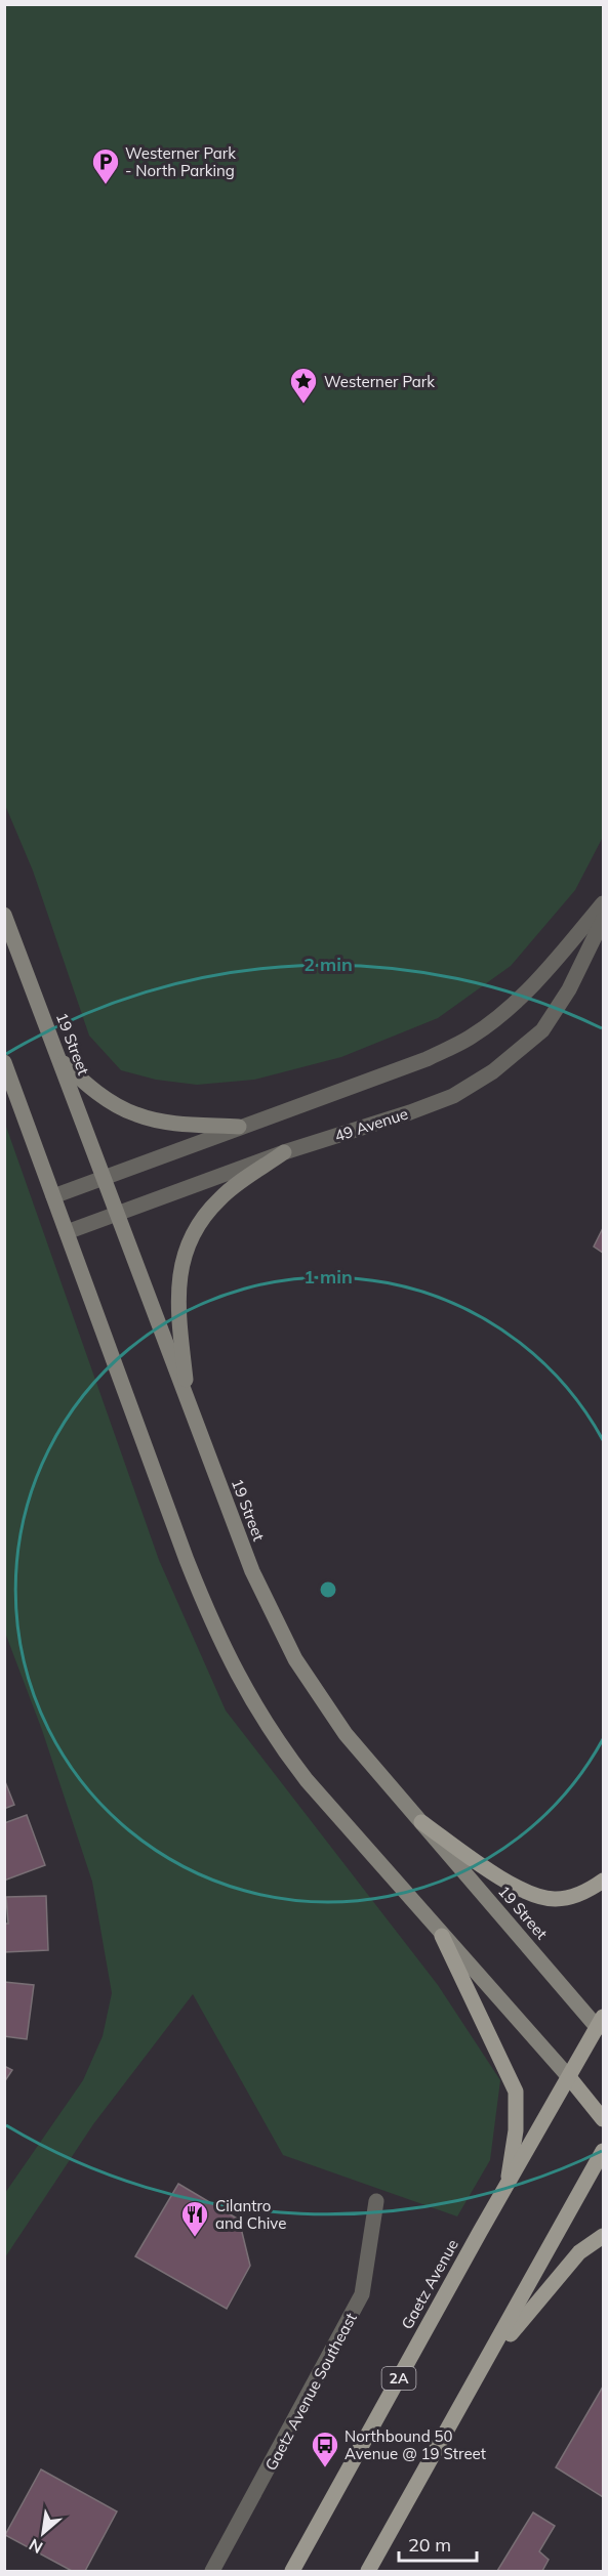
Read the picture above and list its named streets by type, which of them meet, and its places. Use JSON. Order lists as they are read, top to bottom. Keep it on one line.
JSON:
{"streets":{"main road":["19 Street","Gaetz Avenue","2A"],"street":["49 Avenue","Gaetz Avenue Southeast"]},"crossings":[["19 Street","49 Avenue"],["19 Street","Gaetz Avenue"]],"places":{"parking":["Westerner Park - North Parking"],"place":["Westerner Park"],"restaurant":["Cilantro and Chive"],"bus stop":["Northbound 50 Avenue @ 19 Street"]},"scale_bar":"20 m","north":"bottom left","rings":["2 min","1 min"]}
